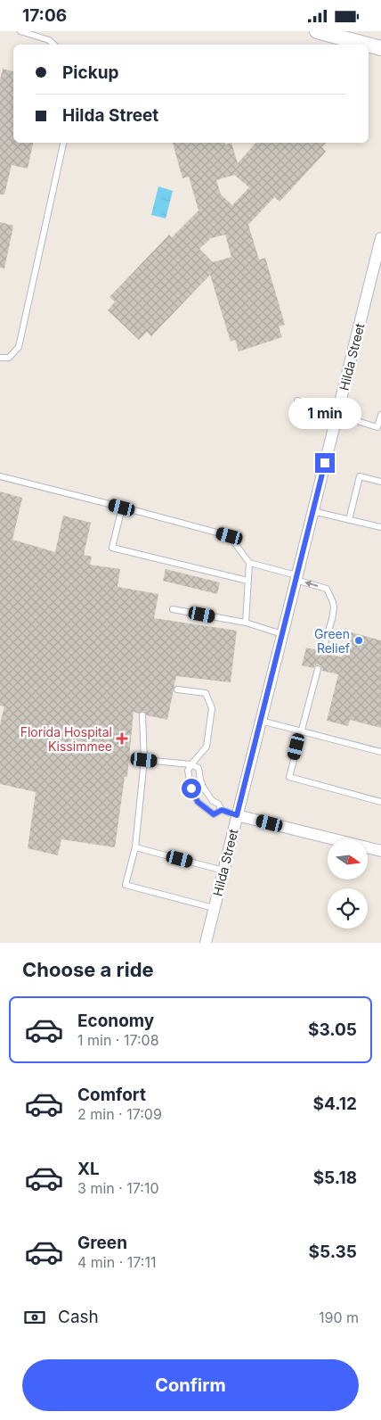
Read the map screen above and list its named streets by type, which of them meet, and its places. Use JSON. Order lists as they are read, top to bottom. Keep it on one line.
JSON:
{"streets":{"street":["Hilda Street"]},"places":{"other":["Green Relief"],"health":["Florida Hospital Kissimmee"]},"north":"right","page":{"status":"17:06","banner":["Pickup","Hilda Street"],"bubble":"1 min","heading":"Choose a ride","list":[{"name":"Economy","note":"1 min · 17:08","value":"$3.05"},{"name":"Comfort","note":"2 min · 17:09","value":"$4.12"},{"name":"XL","note":"3 min · 17:10","value":"$5.18"},{"name":"Green","note":"4 min · 17:11","value":"$5.35"}],"pay":["Cash","190 m"],"buttons":"Confirm"}}
